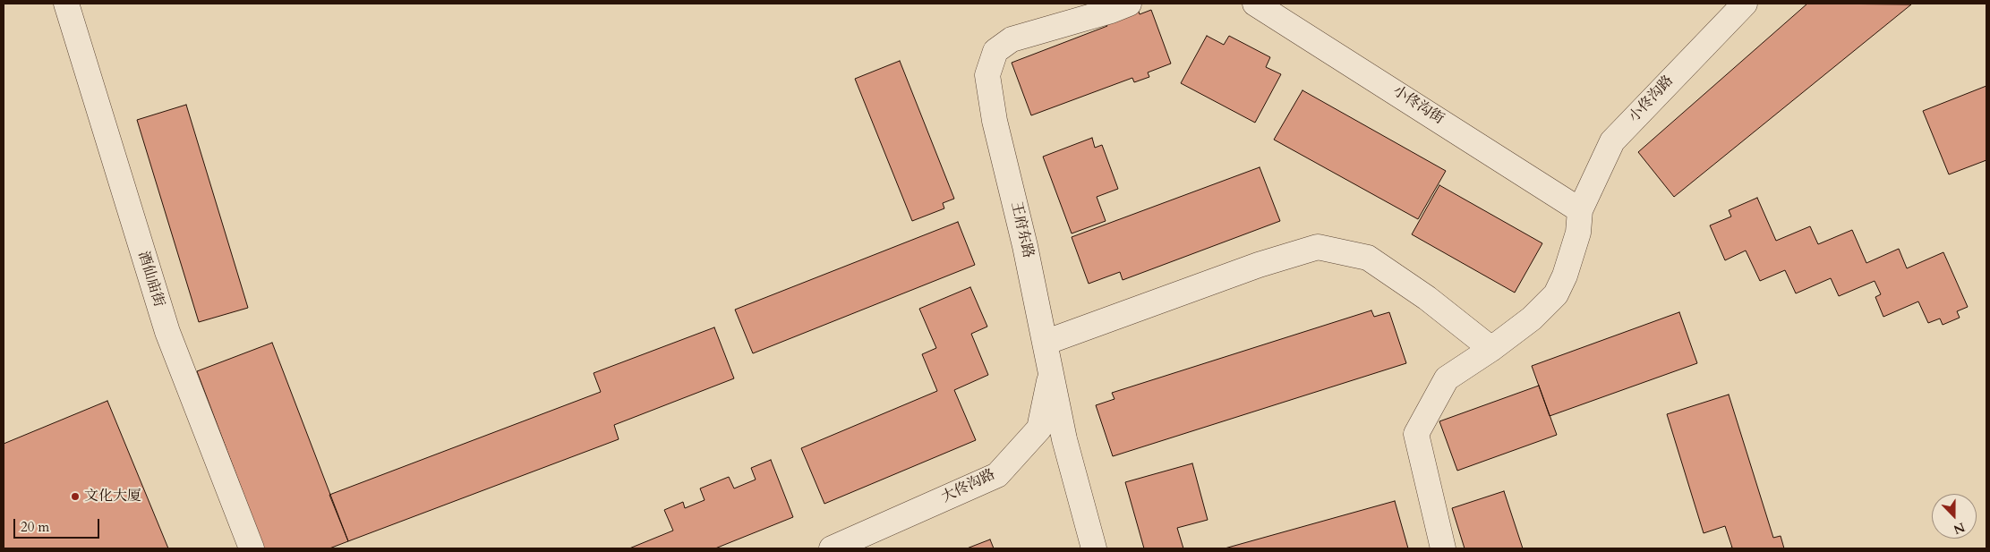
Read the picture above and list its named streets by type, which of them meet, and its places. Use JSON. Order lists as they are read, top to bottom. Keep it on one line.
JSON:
{"streets":{"street":["小佟沟路","小佟沟街","王府东路","酒仙庙街","大佟沟路"]},"crossings":[["小佟沟路","小佟沟街"],["王府东路","大佟沟路"]],"places":["文化大厦"],"scale_bar":"20 m","north":"bottom"}
